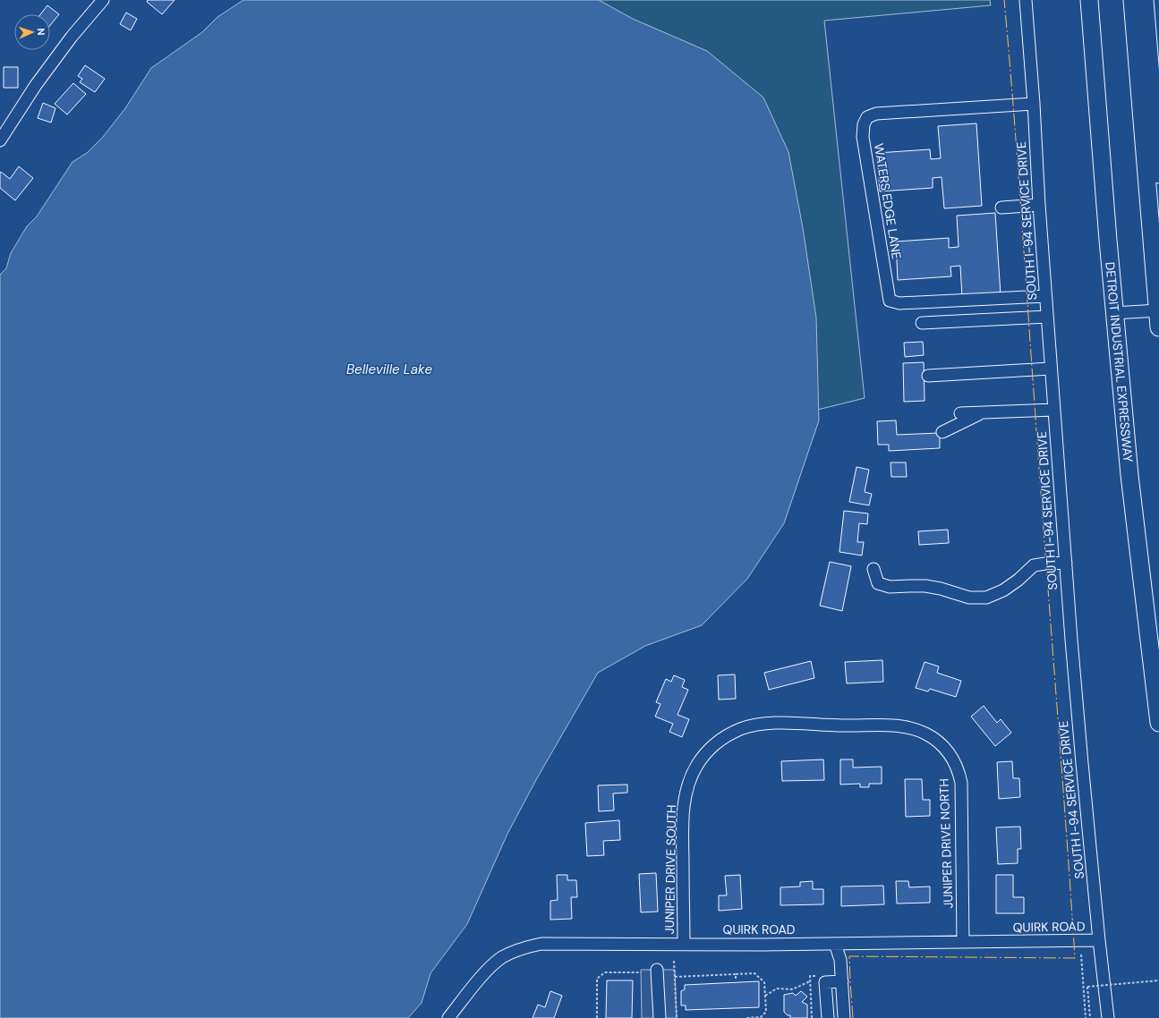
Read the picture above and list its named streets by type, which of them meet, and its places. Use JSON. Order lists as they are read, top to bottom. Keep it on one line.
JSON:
{"streets":{"highway":["DETROIT INDUSTRIAL EXPRESSWAY"],"street":["WATERS EDGE LANE","SOUTH I-94 SERVICE DRIVE","JUNIPER DRIVE NORTH","JUNIPER DRIVE SOUTH","QUIRK ROAD"]},"crossings":[["WATERS EDGE LANE","SOUTH I-94 SERVICE DRIVE"],["SOUTH I-94 SERVICE DRIVE","QUIRK ROAD"],["JUNIPER DRIVE NORTH","JUNIPER DRIVE SOUTH"],["JUNIPER DRIVE NORTH","QUIRK ROAD"],["JUNIPER DRIVE SOUTH","QUIRK ROAD"]],"water":["Belleville Lake"],"north":"right"}
